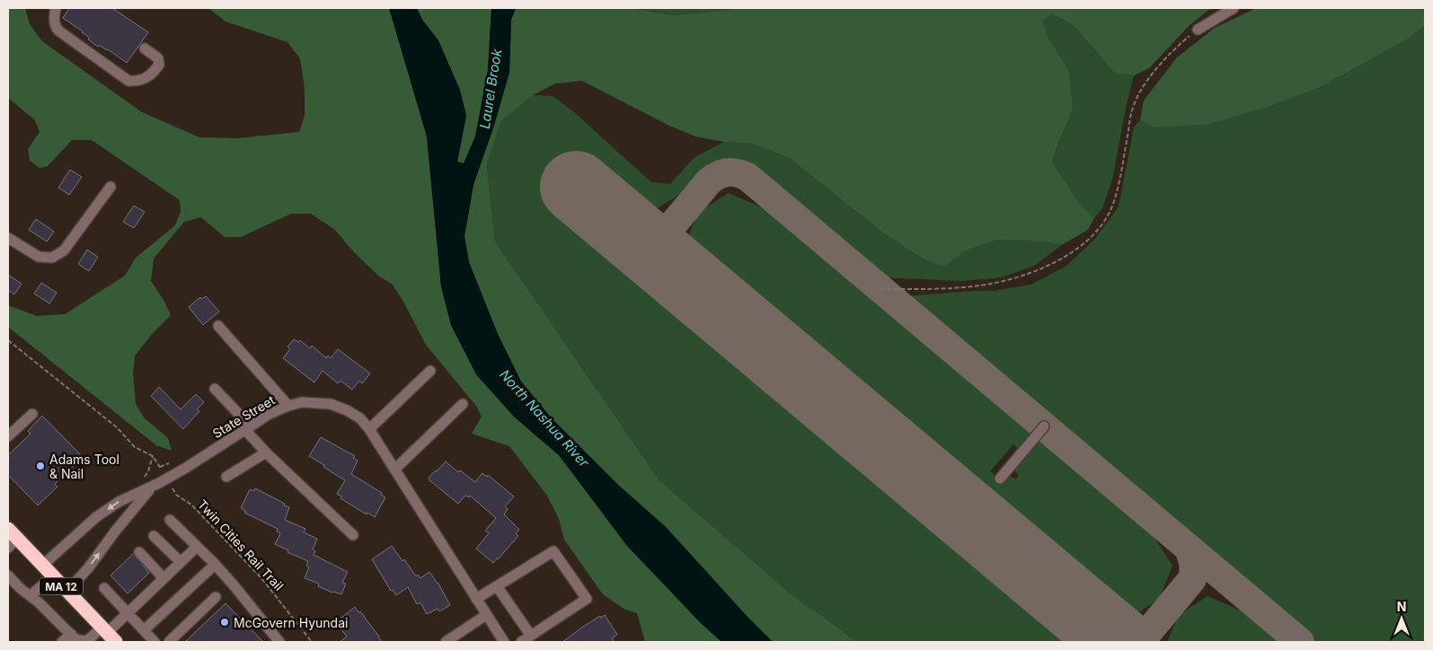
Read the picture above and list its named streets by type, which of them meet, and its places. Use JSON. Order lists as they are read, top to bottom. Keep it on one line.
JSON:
{"streets":{"highway":["MA 12"],"street":["State Street"],"path":["Twin Cities Rail Trail"]},"crossings":[["State Street","MA 12"]],"water":["Laurel Brook","North Nashua River"],"places":["Adams Tool & Nail","McGovern Hyundai"],"north":"top"}
